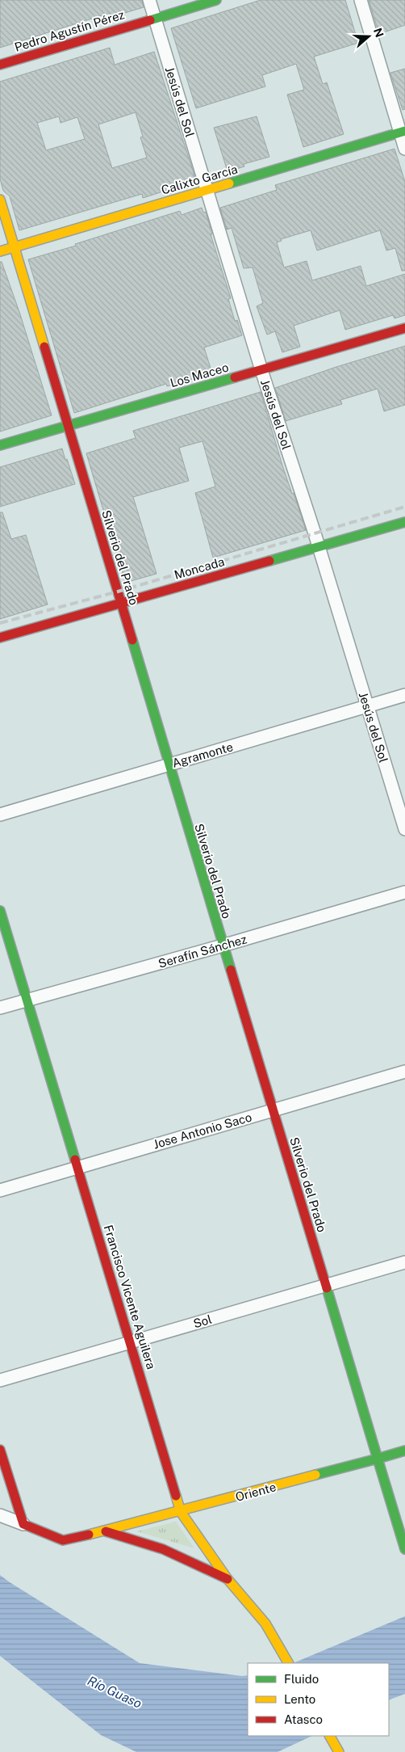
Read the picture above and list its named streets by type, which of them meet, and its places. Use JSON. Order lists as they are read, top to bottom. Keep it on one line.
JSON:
{"streets":{"main road":["Pedro Agustín Pérez","Calixto García","Los Maceo","Silverio del Prado","Moncada","Francisco Vicente Aguilera","Oriente"],"street":["Jesús del Sol","Agramonte","Serafín Sánchez","Jose Antonio Saco","Sol"]},"crossings":[["Pedro Agustín Pérez","Jesús del Sol"],["Jesús del Sol","Calixto García"],["Jesús del Sol","Los Maceo"],["Jesús del Sol","Moncada"],["Jesús del Sol","Agramonte"],["Calixto García","Silverio del Prado"],["Los Maceo","Silverio del Prado"],["Silverio del Prado","Moncada"],["Silverio del Prado","Agramonte"],["Silverio del Prado","Serafín Sánchez"],["Silverio del Prado","Jose Antonio Saco"],["Silverio del Prado","Sol"],["Silverio del Prado","Oriente"],["Serafín Sánchez","Francisco Vicente Aguilera"],["Jose Antonio Saco","Francisco Vicente Aguilera"],["Francisco Vicente Aguilera","Sol"],["Francisco Vicente Aguilera","Oriente"]],"water":["Río Guaso"],"legend":["Fluido","Lento","Atasco"],"north":"right"}
